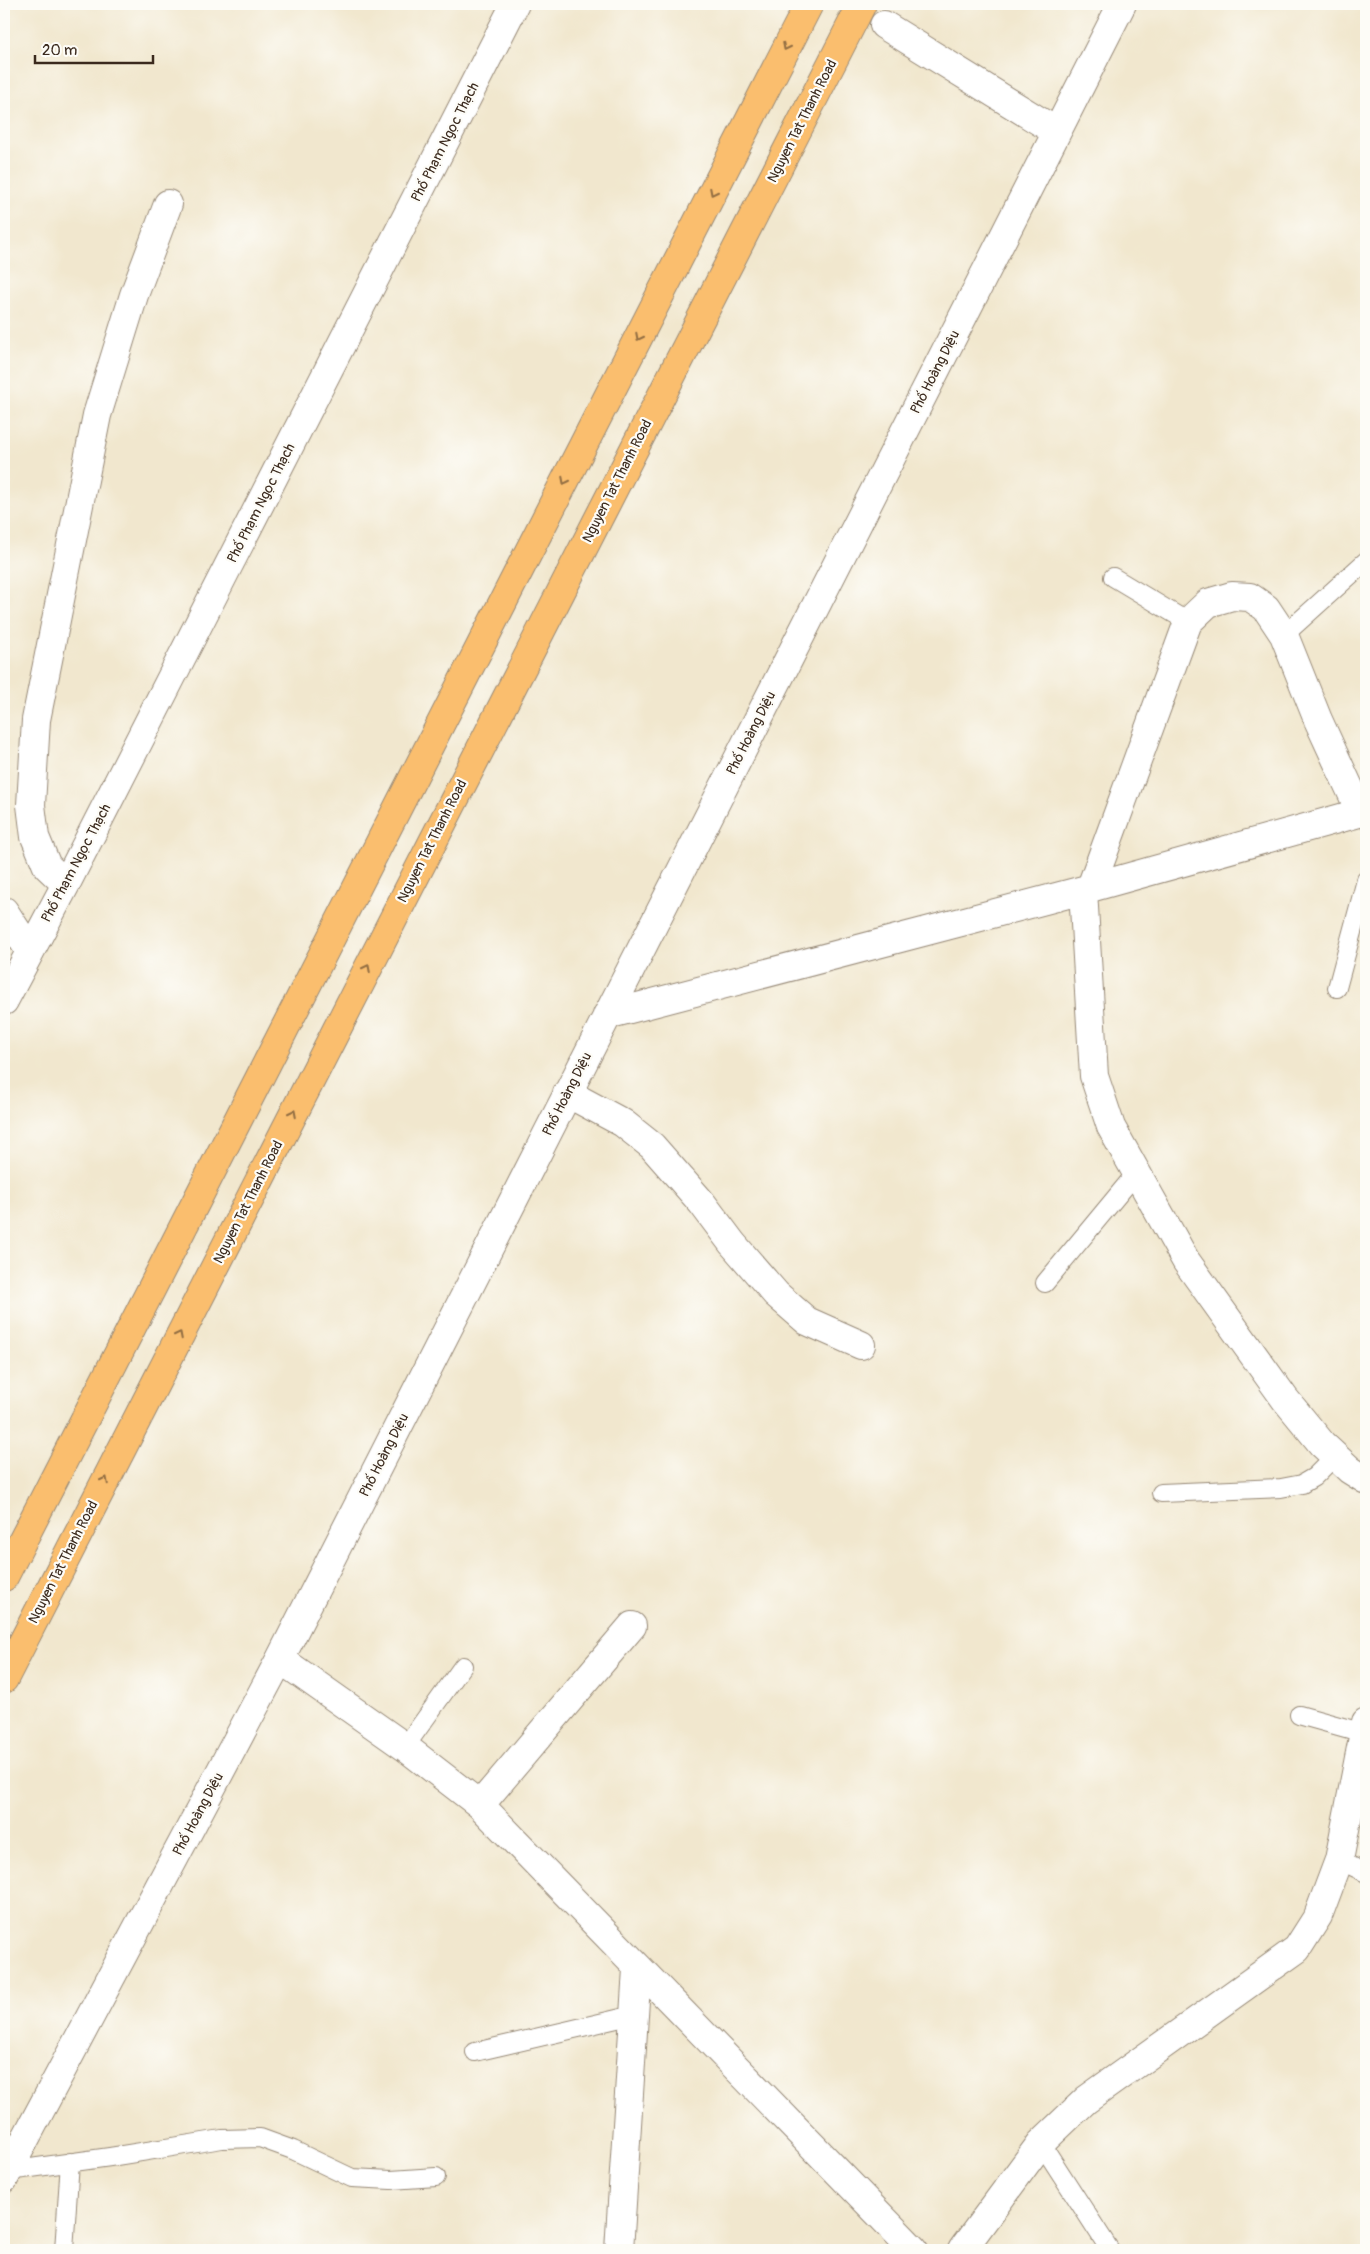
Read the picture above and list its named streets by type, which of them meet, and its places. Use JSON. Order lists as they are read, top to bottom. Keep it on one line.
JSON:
{"streets":{"highway":["Nguyen Tat Thanh Road"],"street":["Phố Phạm Ngọc Thạch","Phố Hoàng Diệu"]},"scale_bar":"20 m"}
